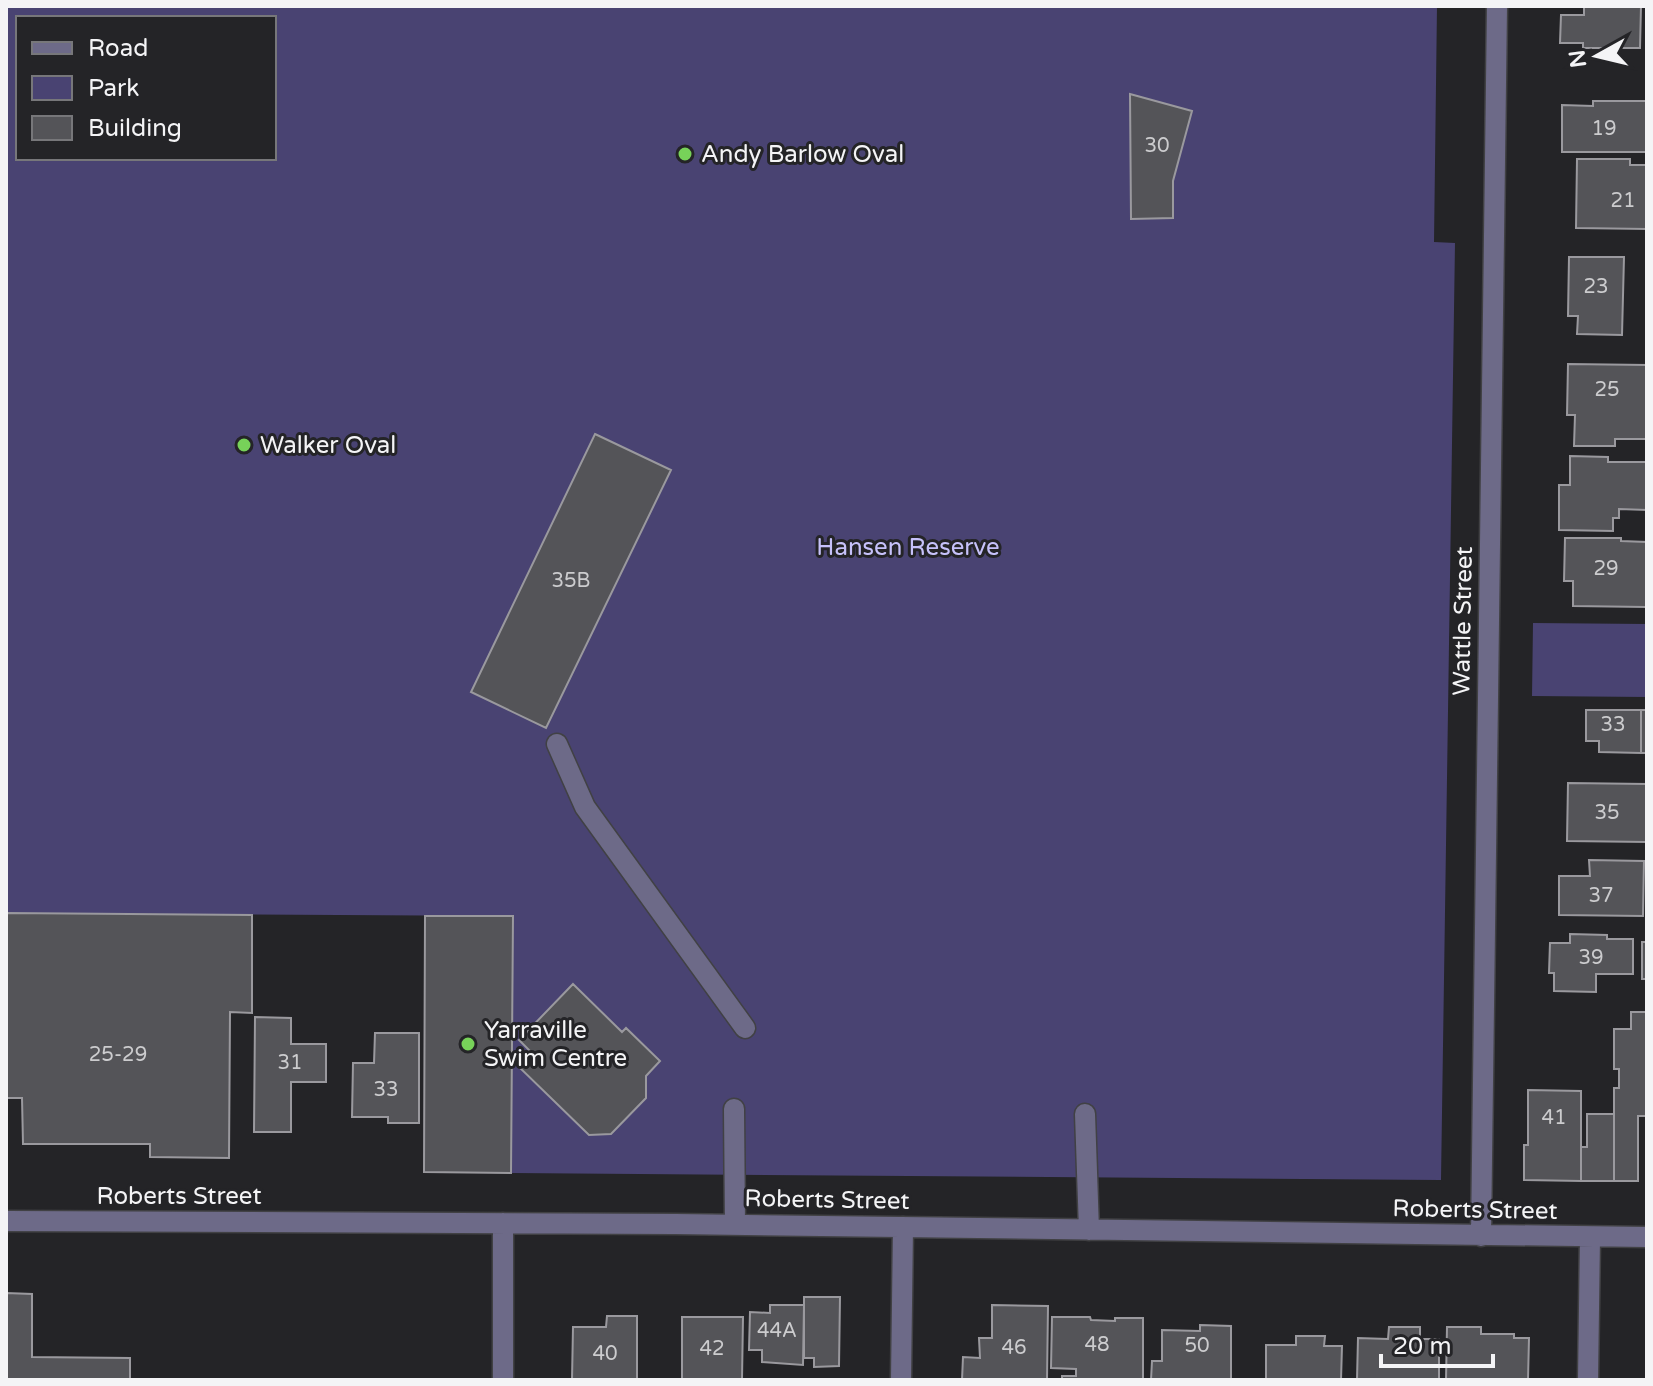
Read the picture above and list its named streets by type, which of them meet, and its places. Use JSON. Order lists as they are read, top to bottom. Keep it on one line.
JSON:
{"streets":{"street":["Wattle Street","Roberts Street"]},"crossings":[["Wattle Street","Roberts Street"]],"parks":["Hansen Reserve"],"places":["Andy Barlow Oval","Walker Oval","Yarraville Swim Centre"],"house_numbers":["19","30","21","23","25","29","35B","33","35","37","39","25-29","31","33","41","44A","48","50","46","42","40"],"legend":["Road","Park","Building"],"scale_bar":"20 m","north":"left"}
